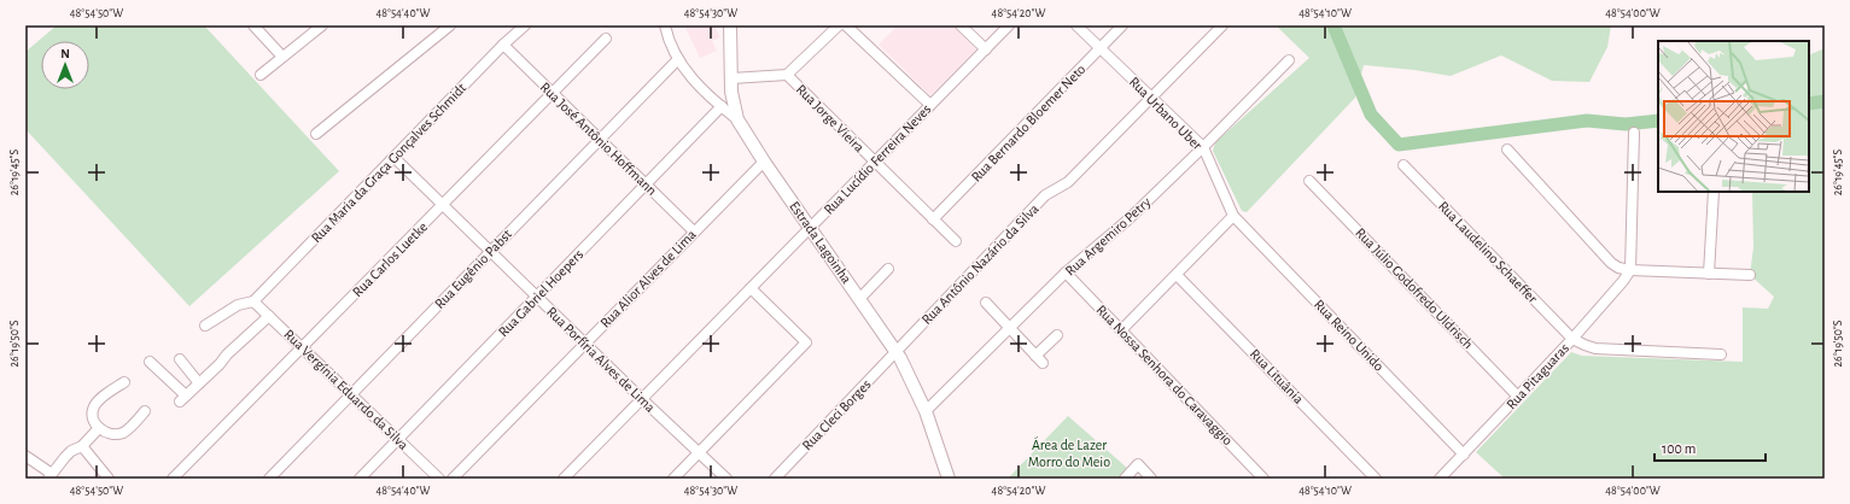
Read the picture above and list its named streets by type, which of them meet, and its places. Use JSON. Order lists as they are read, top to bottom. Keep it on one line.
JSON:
{"streets":{"main road":["Estrada Lagoinha"],"street":["Rua Urbano Uber","Rua Jorge Vieira","Rua Bernardo Bloemer Neto","Rua José Antônio Hoffmann","Rua Lucídio Ferreira Neves","Rua Maria da Graça Gonçalves Schmidt","Rua Argemiro Petry","Rua Laudelino Schaeffer","Rua Carlos Luetke","Rua Antônio Nazário da Silva","Rua Eugênio Pabst","Rua Alior Alves de Lima","Rua Júlio Godofredo Uldrisch","Rua Gabriel Hoepers","Rua Reino Unido","Rua Porfíria Alves de Lima","Rua Nossa Senhora do Caravaggio","Rua Lituânia","Rua Pitaguaras","Rua Vergínia Eduardo da Silva","Rua Cleci Borges"]},"crossings":[["Rua Urbano Uber","Rua Bernardo Bloemer Neto"],["Rua Urbano Uber","Rua Argemiro Petry"],["Rua Urbano Uber","Rua Antônio Nazário da Silva"],["Rua Urbano Uber","Rua Reino Unido"],["Rua Jorge Vieira","Rua Bernardo Bloemer Neto"],["Rua Jorge Vieira","Rua Lucídio Ferreira Neves"],["Rua José Antônio Hoffmann","Rua Maria da Graça Gonçalves Schmidt"],["Rua José Antônio Hoffmann","Rua Carlos Luetke"],["Rua José Antônio Hoffmann","Rua Eugênio Pabst"],["Rua José Antônio Hoffmann","Rua Alior Alves de Lima"],["Rua José Antônio Hoffmann","Rua Gabriel Hoepers"],["Rua Lucídio Ferreira Neves","Estrada Lagoinha"],["Rua Lucídio Ferreira Neves","Rua Porfíria Alves de Lima"],["Rua Maria da Graça Gonçalves Schmidt","Rua Porfíria Alves de Lima"],["Rua Maria da Graça Gonçalves Schmidt","Rua Vergínia Eduardo da Silva"],["Rua Argemiro Petry","Estrada Lagoinha"],["Rua Argemiro Petry","Rua Nossa Senhora do Caravaggio"],["Estrada Lagoinha","Rua Antônio Nazário da Silva"],["Estrada Lagoinha","Rua Eugênio Pabst"],["Estrada Lagoinha","Rua Alior Alves de Lima"],["Estrada Lagoinha","Rua Gabriel Hoepers"],["Estrada Lagoinha","Rua Cleci Borges"],["Rua Laudelino Schaeffer","Rua Pitaguaras"],["Rua Carlos Luetke","Rua Porfíria Alves de Lima"],["Rua Carlos Luetke","Rua Vergínia Eduardo da Silva"],["Rua Antônio Nazário da Silva","Rua Cleci Borges"],["Rua Eugênio Pabst","Rua Porfíria Alves de Lima"],["Rua Eugênio Pabst","Rua Vergínia Eduardo da Silva"],["Rua Alior Alves de Lima","Rua Porfíria Alves de Lima"],["Rua Júlio Godofredo Uldrisch","Rua Pitaguaras"],["Rua Gabriel Hoepers","Rua Porfíria Alves de Lima"],["Rua Gabriel Hoepers","Rua Vergínia Eduardo da Silva"],["Rua Reino Unido","Rua Pitaguaras"]],"parks":["Área de Lazer Morro do Meio"],"scale_bar":"100 m","north":"top","coordinates":["48°54'50\"W","48°54'40\"W","48°54'30\"W","48°54'20\"W","48°54'10\"W","48°54'00\"W","26°19'45\"S","26°19'50\"S"]}
